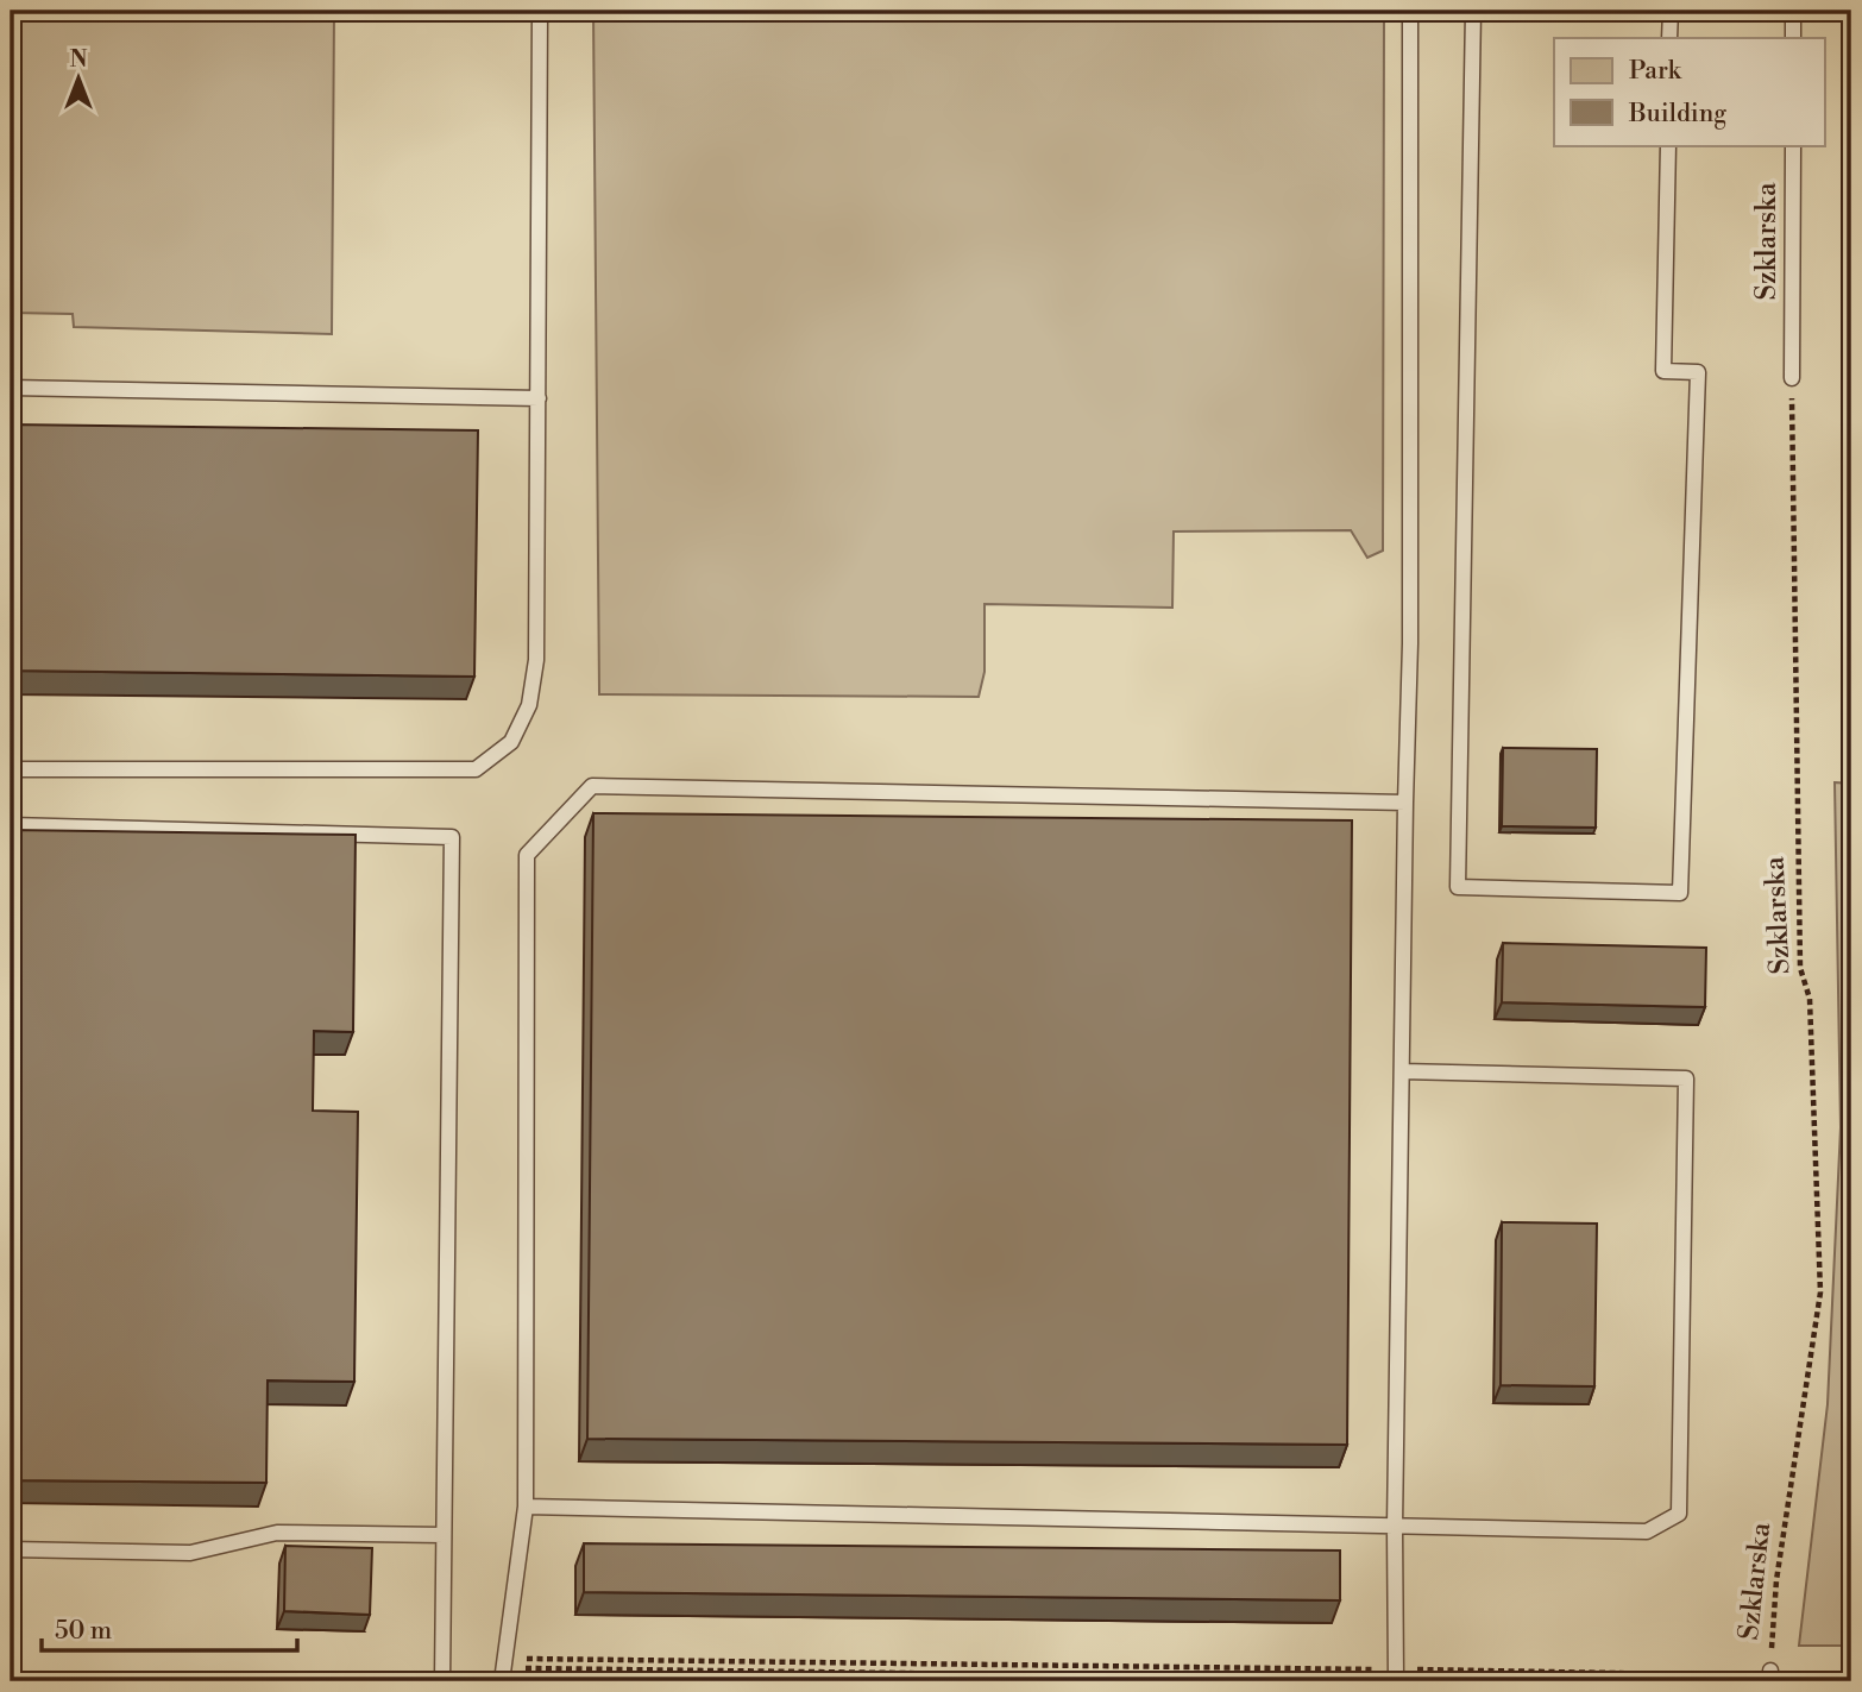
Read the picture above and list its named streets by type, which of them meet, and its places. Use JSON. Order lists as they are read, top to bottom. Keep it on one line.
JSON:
{"streets":{"lane":["Szklarska"]},"legend":["Park","Building"],"scale_bar":"50 m","north":"top"}
